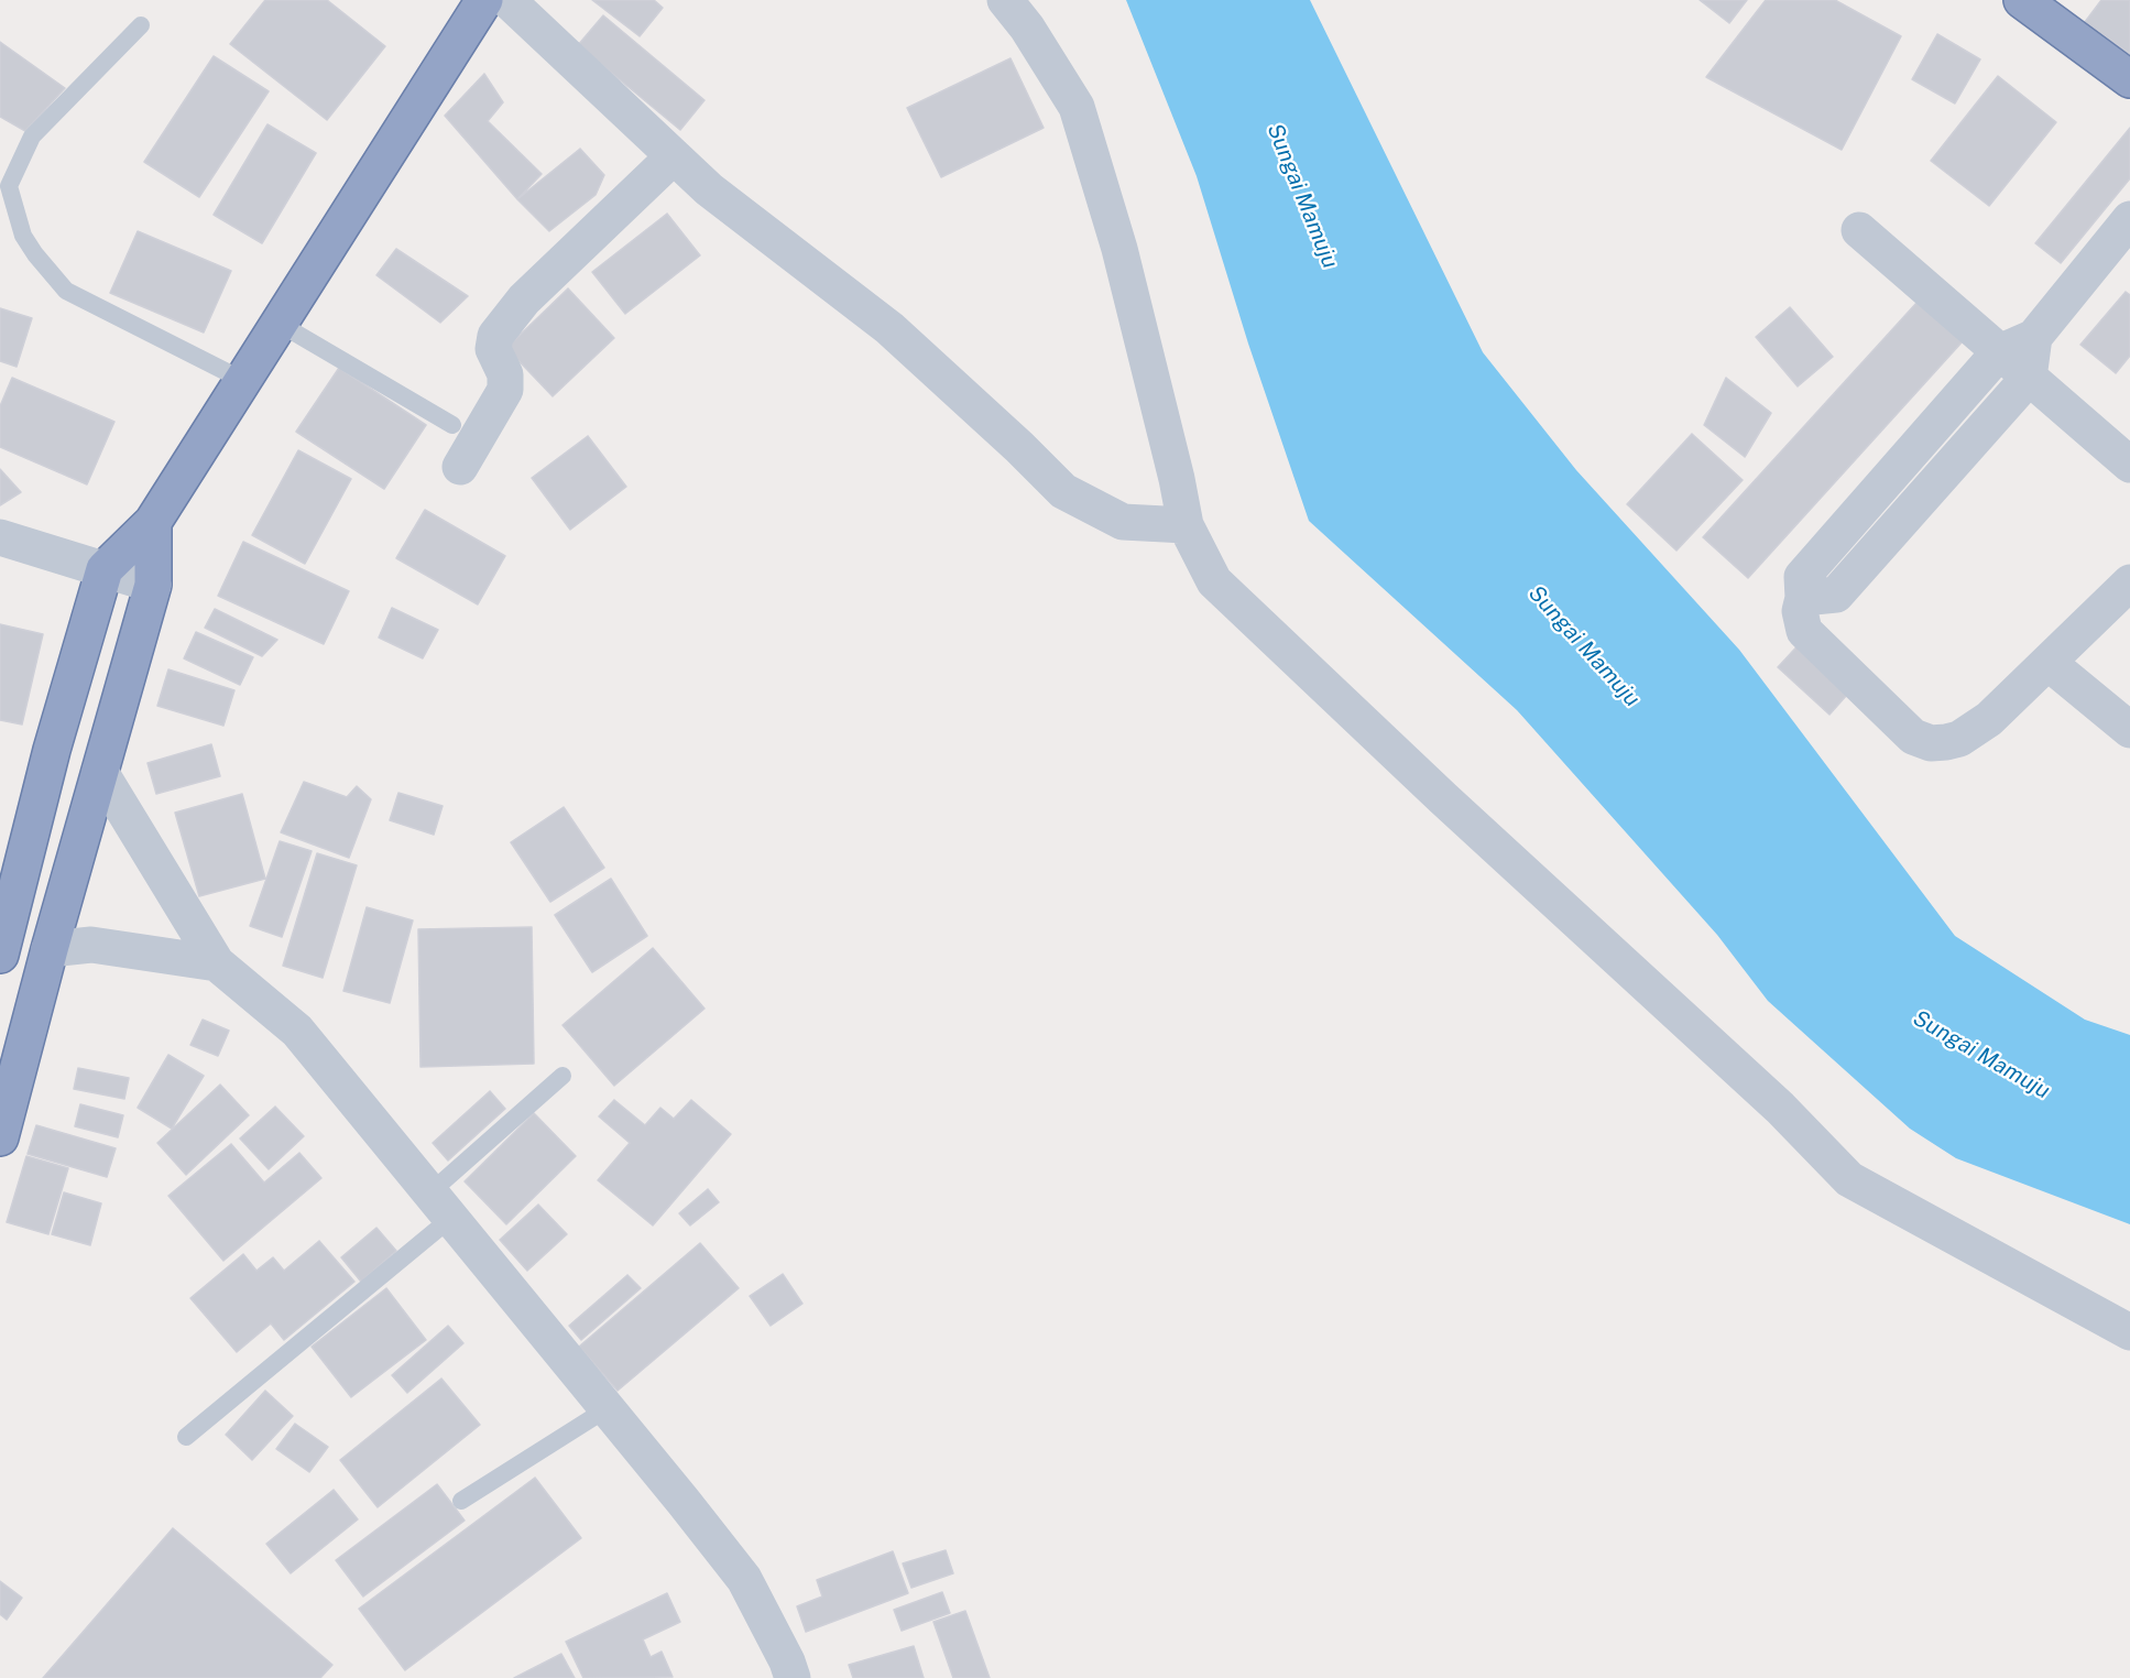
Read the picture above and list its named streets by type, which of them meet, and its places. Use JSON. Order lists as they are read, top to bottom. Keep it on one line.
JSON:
{"water":["Sungai Mamuju"]}
